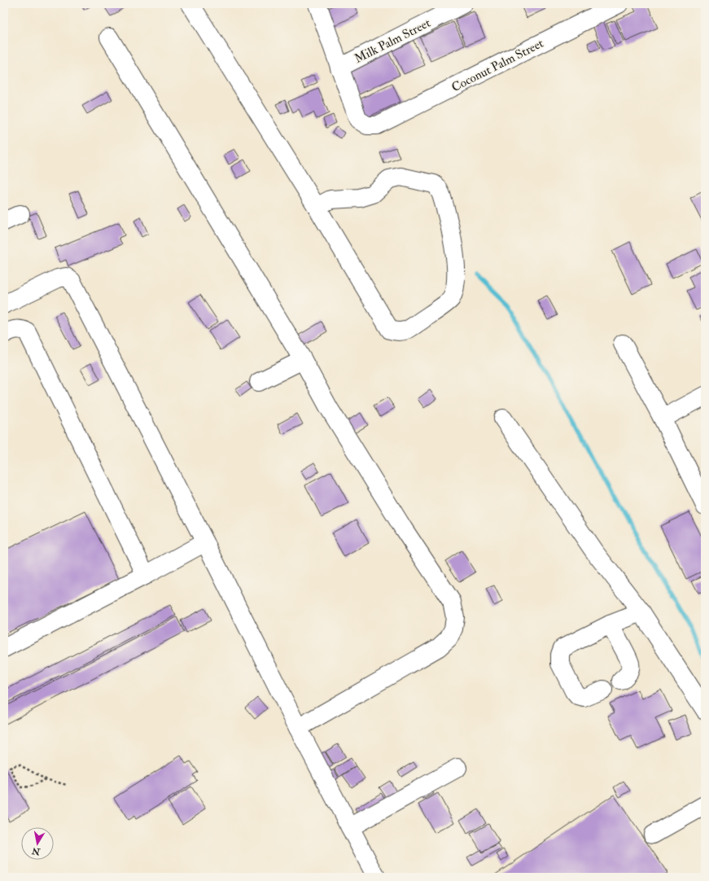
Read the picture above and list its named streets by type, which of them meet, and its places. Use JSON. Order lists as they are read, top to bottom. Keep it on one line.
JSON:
{"streets":{"street":["Milk Palm Street","Coconut Palm Street"]},"crossings":[["Milk Palm Street","Coconut Palm Street"]],"north":"bottom"}
